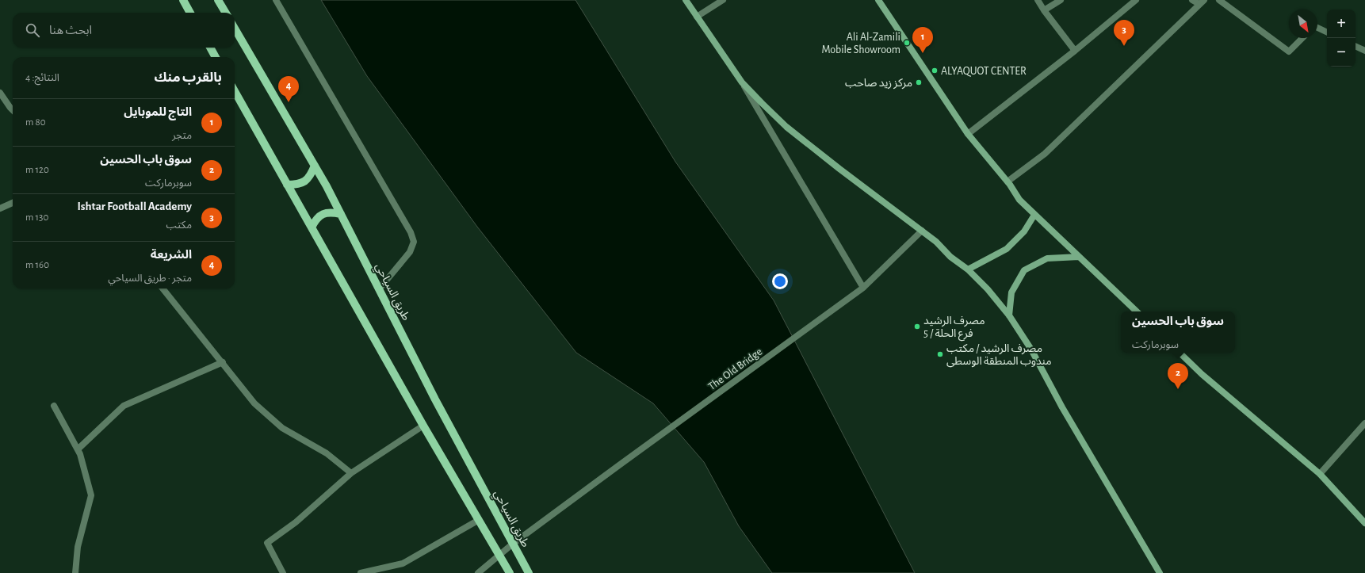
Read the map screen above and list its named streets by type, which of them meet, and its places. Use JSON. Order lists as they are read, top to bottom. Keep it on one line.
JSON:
{"streets":{"main road":["طريق السياحي"],"street":["The Old Bridge"]},"crossings":[["طريق السياحي","The Old Bridge"]],"places":["Ali Al-Zamili Mobile Showroom","ALYAQUOT CENTER","مركز زيد صاحب","مصرف الرشيد فرع الحلة / 5","مصرف الرشيد / مكتب مندوب المنطقة الوسطى"],"north":"bottom right","page":{"map_buttons":["+","−"],"search":"ابحث هنا","pins":["3","1","4","2"],"heading":["بالقرب منك","النتائج: 4"],"list":[{"mark":"1","name":"التاج للموبايل","note":"متجر","value":"80 m"},{"mark":"2","name":"سوق باب الحسين","note":"سوبرماركت","value":"120 m"},{"mark":"3","name":"Ishtar Football Academy","note":"مكتب","value":"130 m"},{"mark":"4","name":"الشريعة","note":"متجر · طريق السياحي","value":"160 m"}],"popup":["سوق باب الحسين","سوبرماركت"]}}
